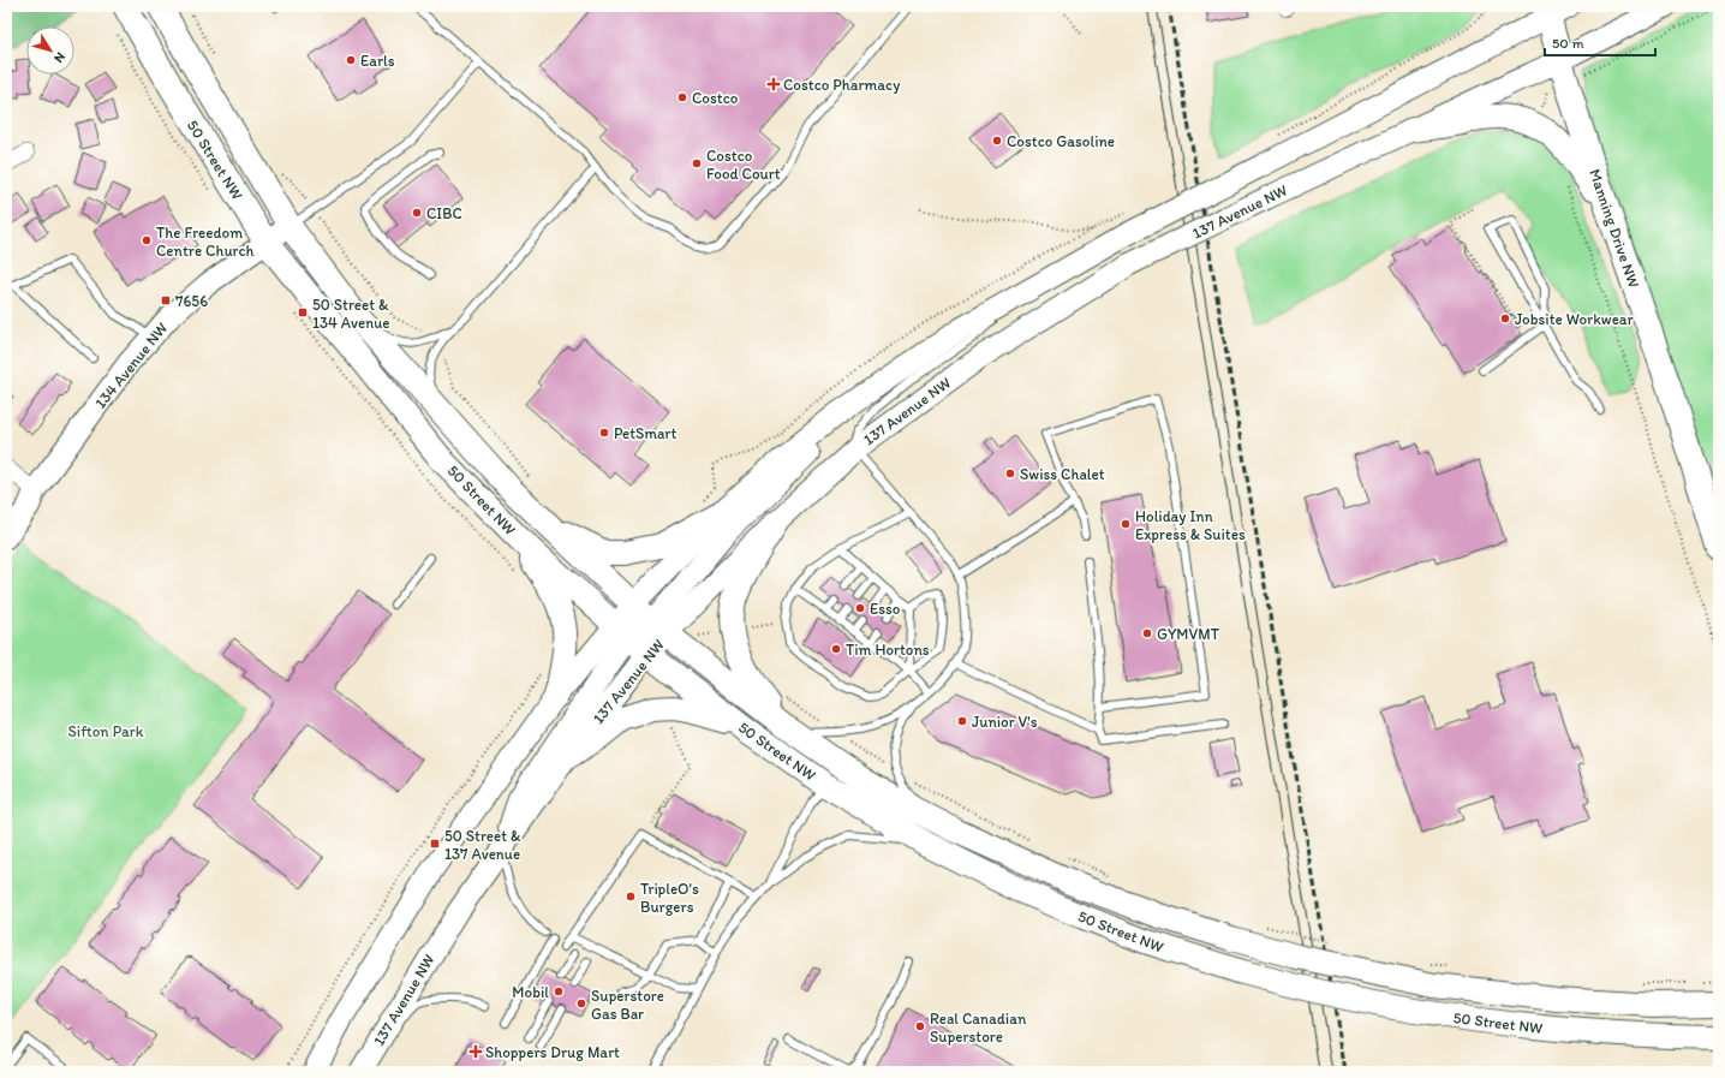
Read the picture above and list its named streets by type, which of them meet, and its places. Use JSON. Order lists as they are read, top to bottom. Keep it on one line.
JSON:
{"streets":{"main road":["50 Street NW","137 Avenue NW","Manning Drive NW","134 Avenue NW"]},"crossings":[["50 Street NW","137 Avenue NW"],["50 Street NW","134 Avenue NW"],["137 Avenue NW","Manning Drive NW"]],"parks":["Sifton Park"],"places":{"other":["Earls","Costco","Costco Gasoline","Costco Food Court","CIBC","The Freedom Centre Church","Jobsite Workwear","PetSmart","Swiss Chalet","Holiday Inn Express & Suites","Esso","GYMVMT","Tim Hortons","Junior V's","TripleO's Burgers","Mobil","Superstore Gas Bar","Real Canadian Superstore"],"health":["Costco Pharmacy","Shoppers Drug Mart"],"transit":["7656","50 Street & 134 Avenue","50 Street & 137 Avenue"]},"scale_bar":"50 m","north":"bottom right"}
